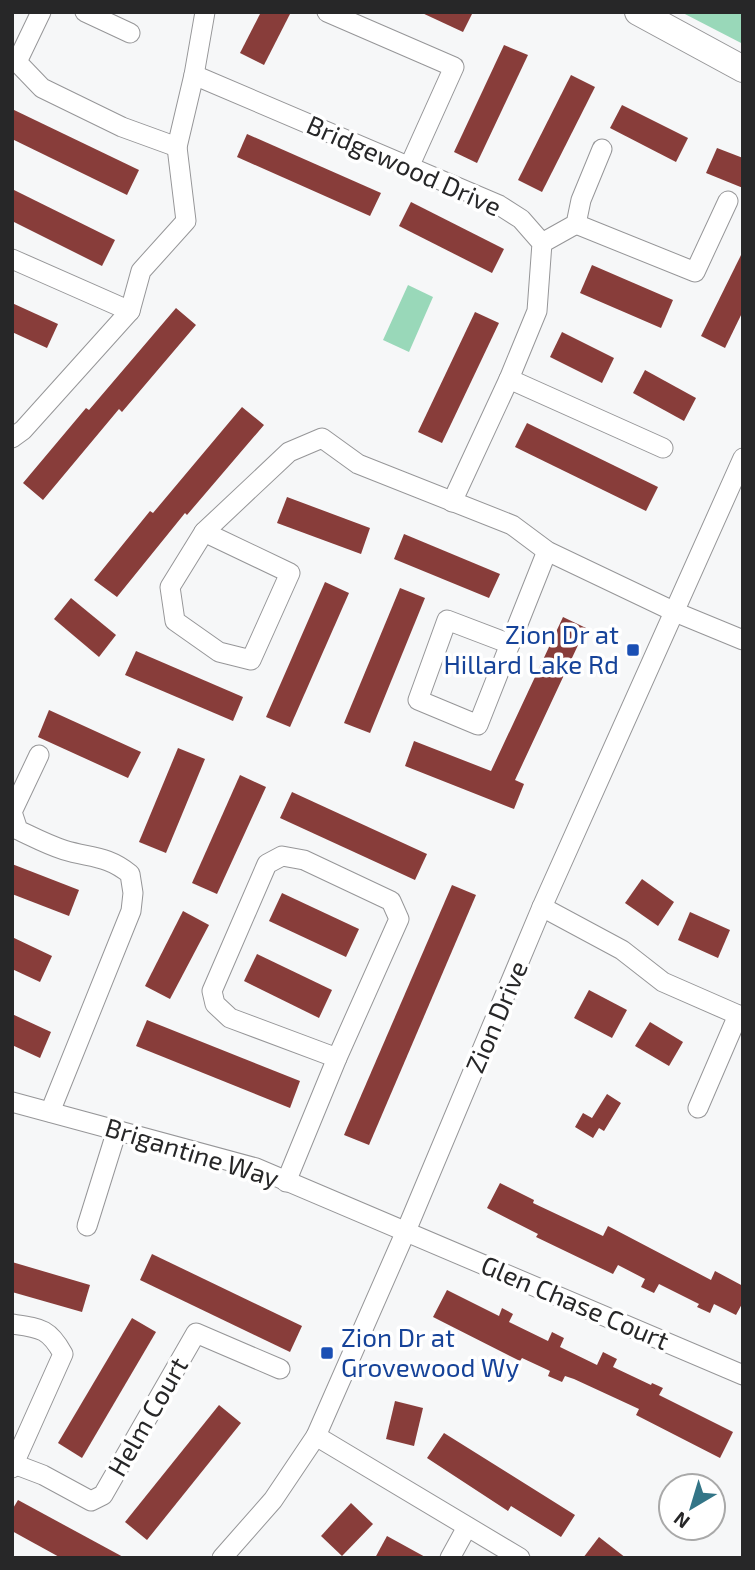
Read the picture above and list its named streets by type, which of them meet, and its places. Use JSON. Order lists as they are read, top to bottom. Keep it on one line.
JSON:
{"streets":{"street":["Bridgewood Drive","Zion Drive","Brigantine Way","Glen Chase Court","Helm Court"]},"crossings":[["Zion Drive","Brigantine Way"],["Zion Drive","Glen Chase Court"],["Brigantine Way","Glen Chase Court"]],"places":{"transit":["Zion Dr at Hillard Lake Rd","Zion Dr at Grovewood Wy"]},"north":"bottom left"}
